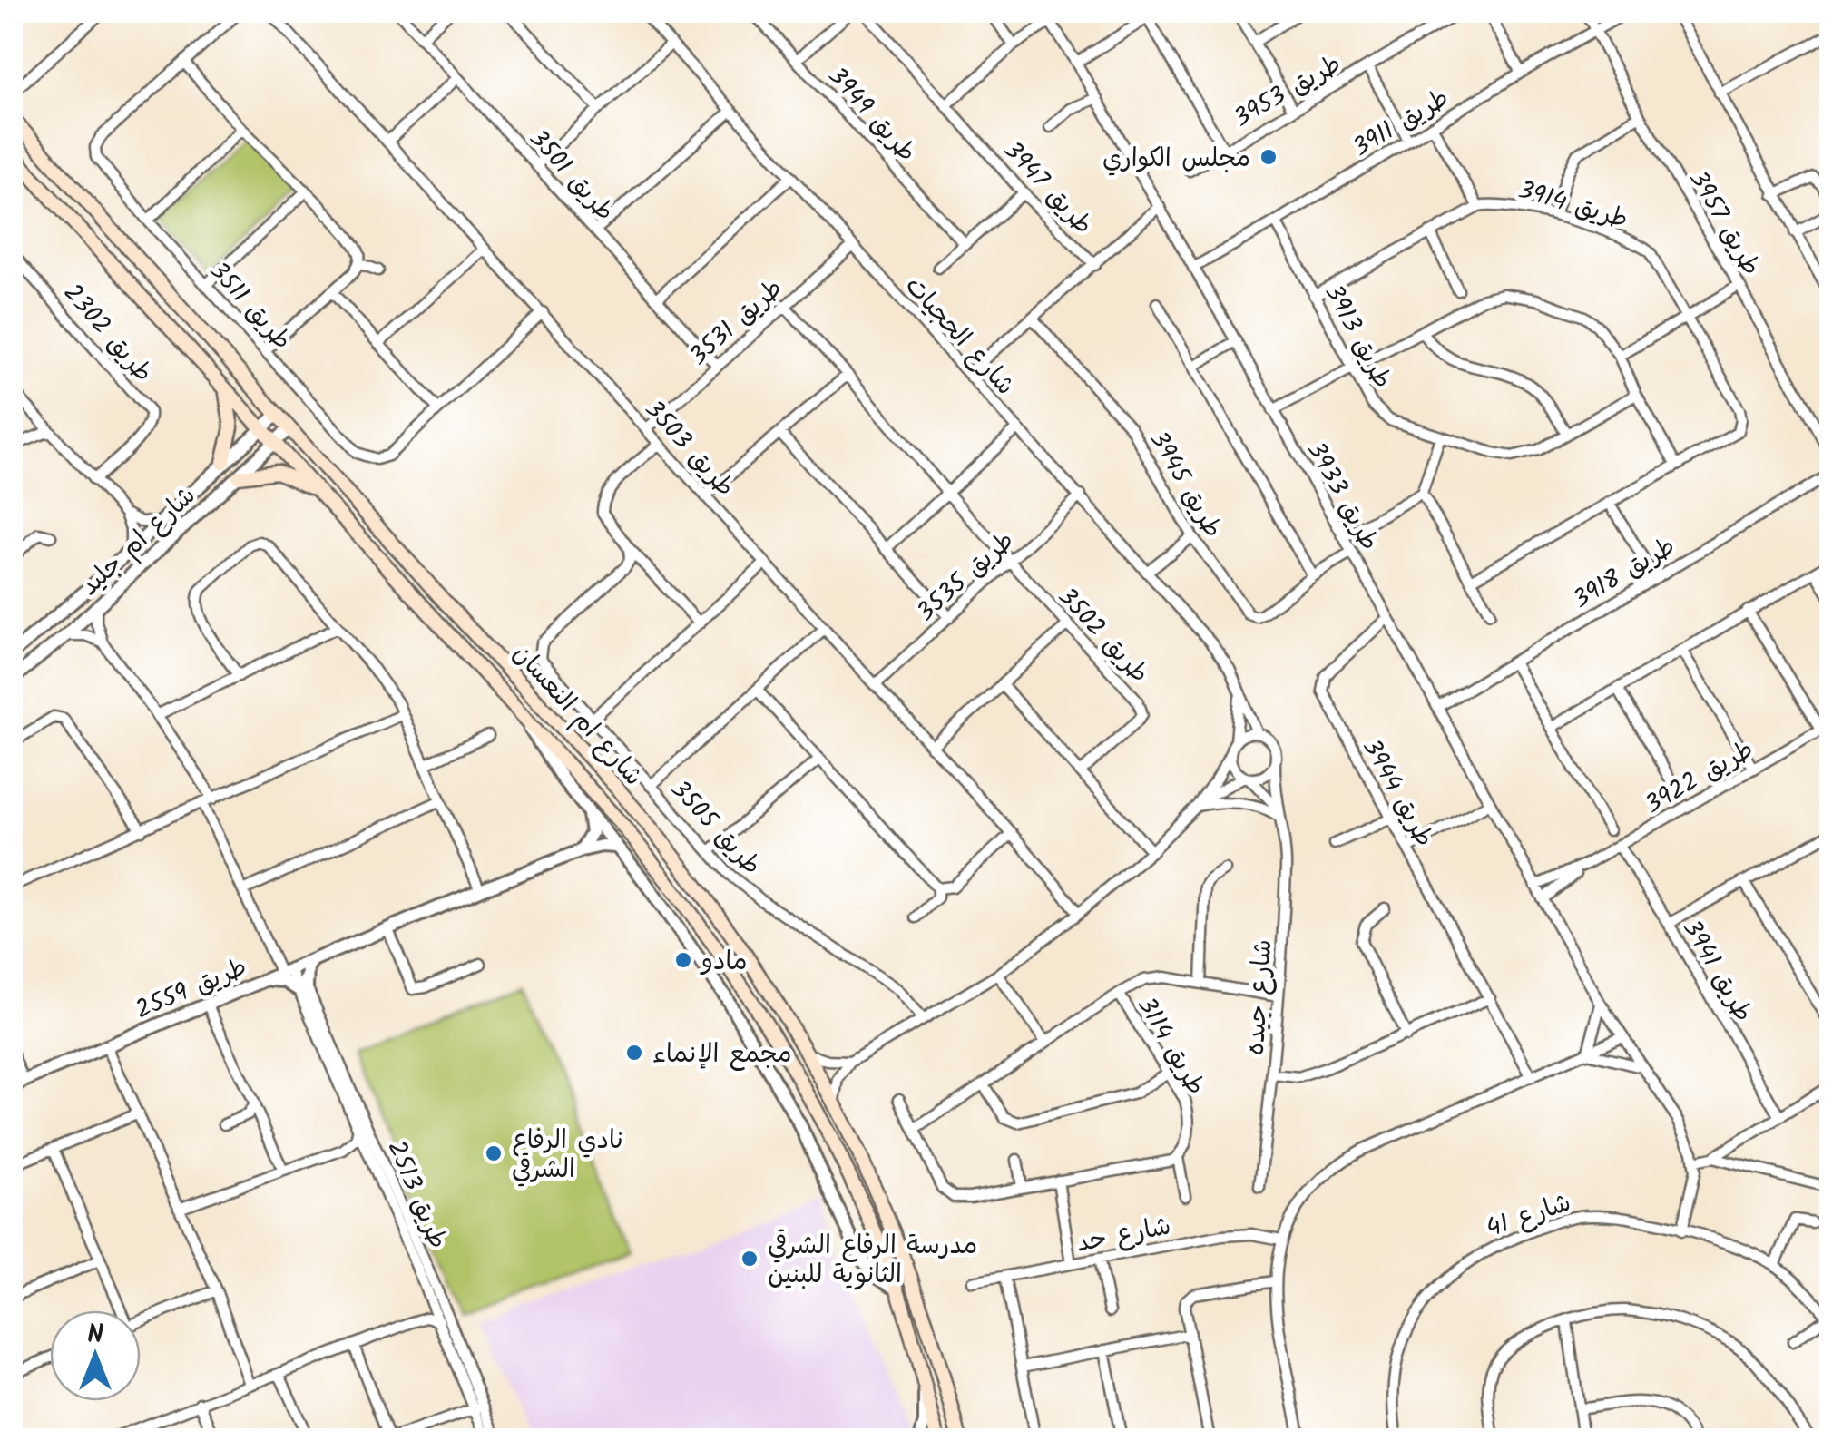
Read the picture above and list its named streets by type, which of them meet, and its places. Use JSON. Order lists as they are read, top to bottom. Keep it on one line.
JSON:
{"streets":{"main road":["شارع ام النعسان"],"street":["طريق 3953","طريق 3949","طريق 3911","طريق 3501","طريق 3947","طريق 3914","طريق 3957","طريق 3511","طريق 3531","طريق 2302","شارع الحجيات","طريق 3913","طريق 3503","طريق 3945","طريق 3933","شارع ام جليد","طريق 3918","طريق 3535","طريق 3502","طريق 3922","طريق 3944","طريق 3505","طريق 3941","طريق 2559","شارع جيده","طريق 3114","طريق 2513","شارع 41","شارع حد"]},"crossings":[["طريق 3911","طريق 3957"],["طريق 3911","طريق 3913"],["طريق 3911","طريق 3933"],["طريق 3501","طريق 3531"],["طريق 3947","شارع الحجيات"],["طريق 3947","طريق 3945"],["طريق 3914","طريق 3913"],["طريق 3511","طريق 3503"],["طريق 3531","شارع الحجيات"],["طريق 3531","طريق 3503"],["طريق 3531","طريق 3502"],["شارع الحجيات","طريق 3535"],["شارع الحجيات","شارع جيده"],["طريق 3503","طريق 3535"],["طريق 3945","طريق 3933"],["طريق 3933","طريق 3918"],["طريق 3933","طريق 3922"],["طريق 3933","طريق 3944"],["طريق 3933","شارع 41"],["شارع ام جليد","شارع ام النعسان"],["طريق 3535","طريق 3502"],["طريق 3922","طريق 3941"],["طريق 2559","طريق 2513"]],"places":["مجلس الكواري","مادو","مجمع الإنماء","نادي الرفاع الشرقي","مدرسة الرفاع الشرقي الثانوية للبنين"],"north":"top"}
